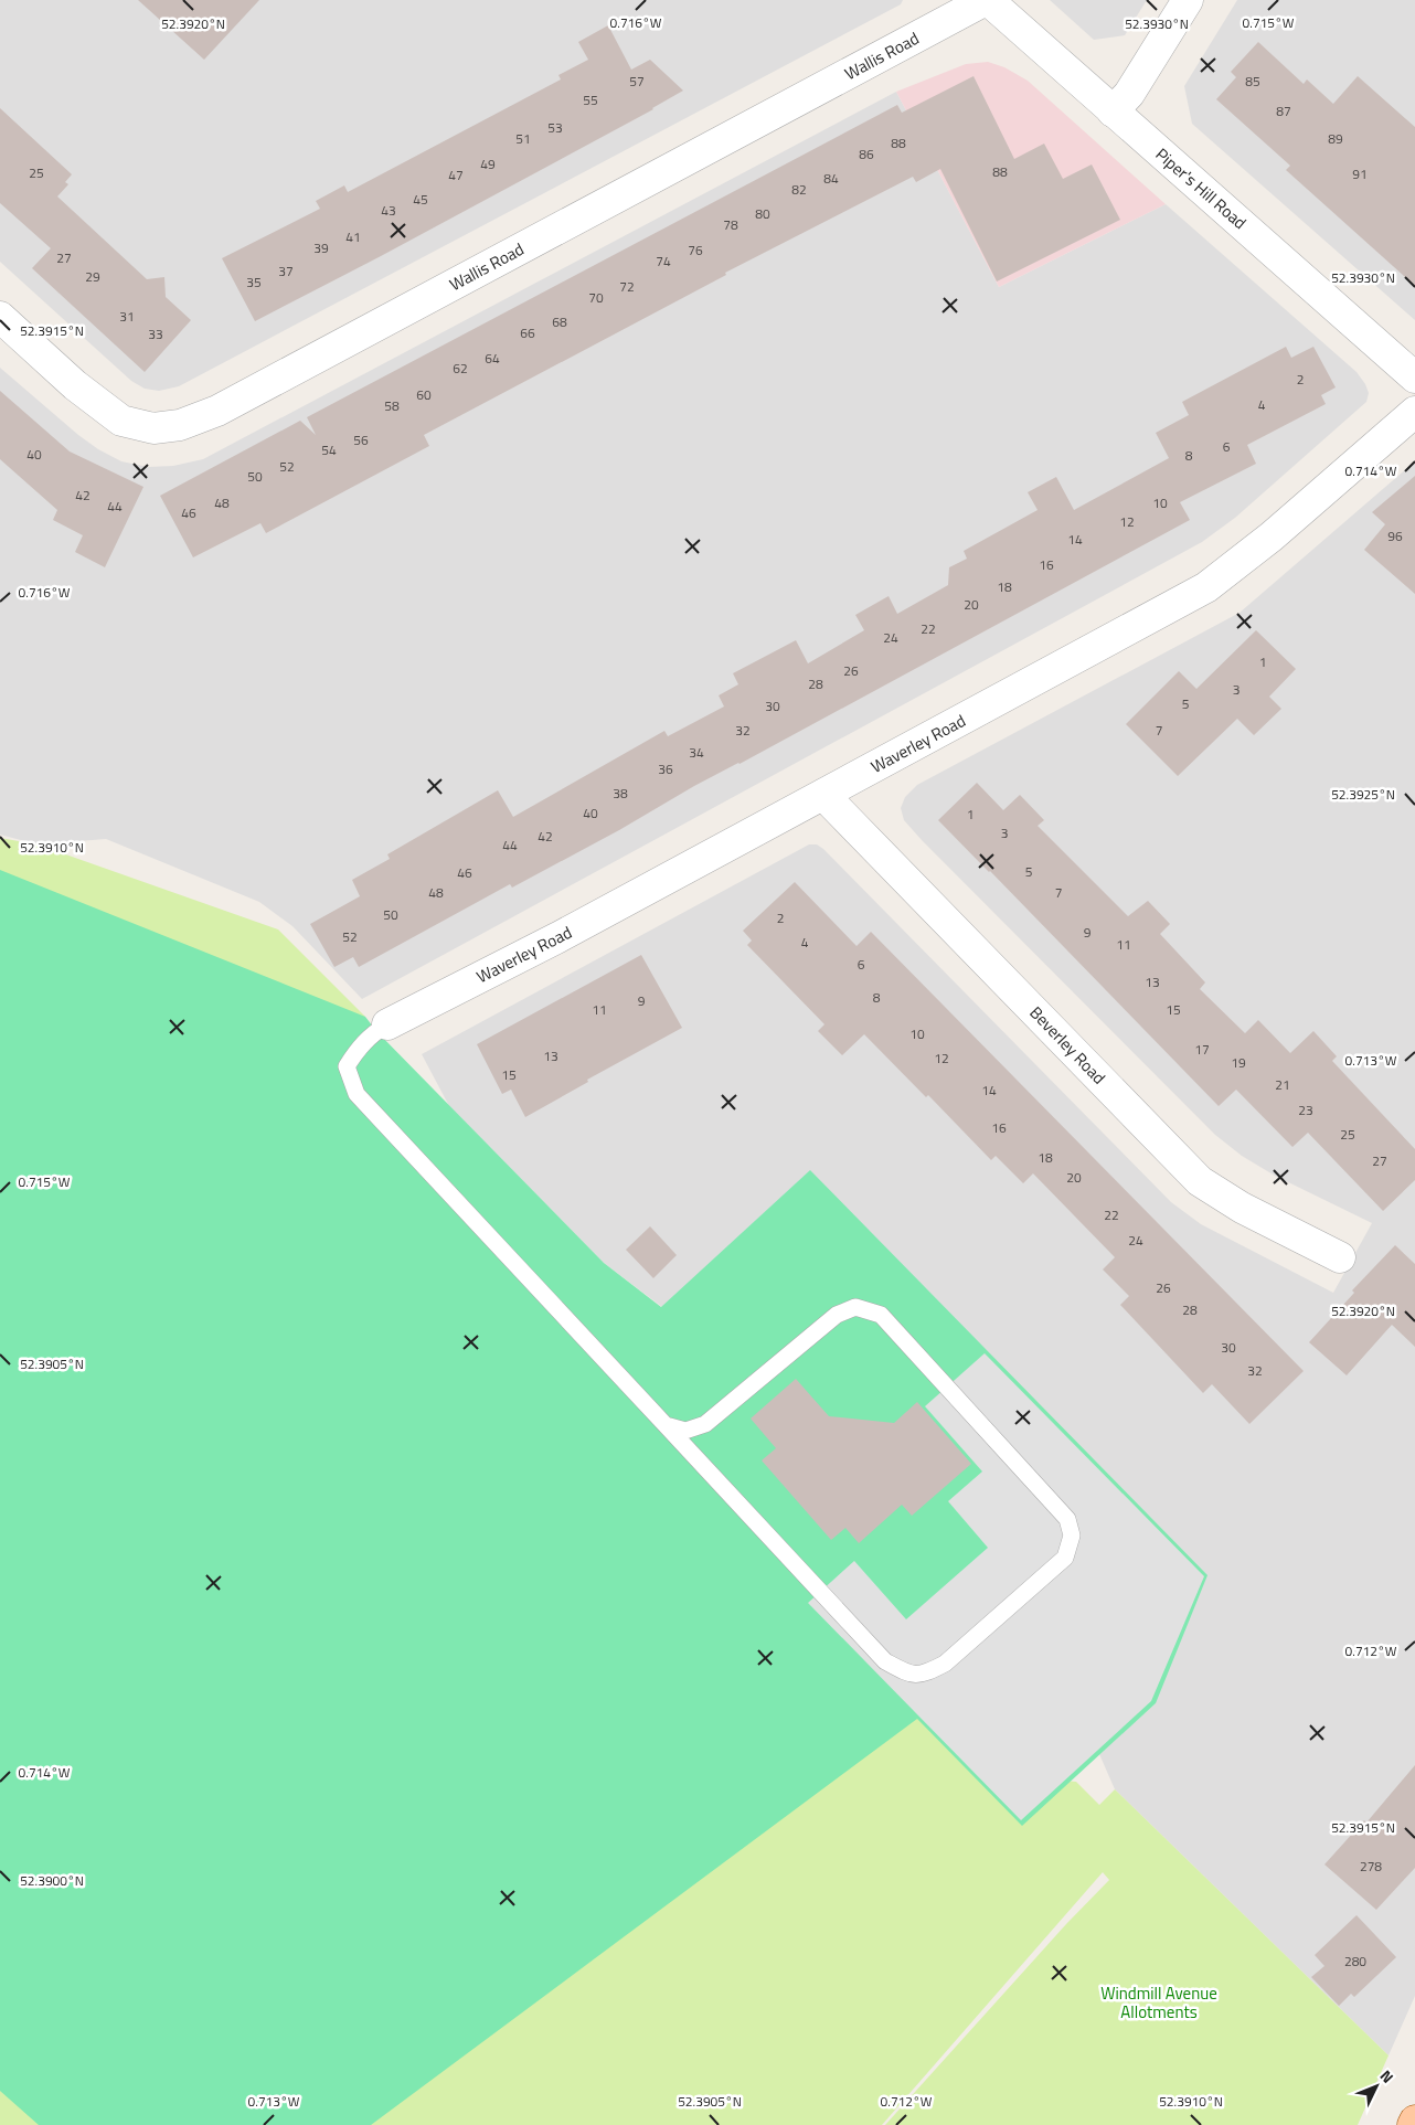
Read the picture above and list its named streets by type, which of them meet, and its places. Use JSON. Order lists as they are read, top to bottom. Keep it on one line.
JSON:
{"streets":{"street":["Wallis Road","Piper's Hill Road","Waverley Road","Beverley Road"]},"crossings":[["Wallis Road","Piper's Hill Road"],["Waverley Road","Beverley Road"]],"parks":["Windmill Avenue Allotments"],"house_numbers":["57","85","55","87","53","51","89","88","86","49","88","25","91","47","84","82","45","43","80","78","41","39","76","27","74","37","29","35","72","70","31","68","66","33","64","62","2","60","4","58","56","6","54","40","8","52","50","42","48","10","44","46","12","96","14","16","18","20","22","24","1","26","28","3","5","30","32","7","34","36","38","40","1","3","42","44","5","46","48","7","50","2","9","52","4","11","6","13","8","9","11","15","10","17","13","12","19","15","21","14","23","16","25","18","27","20","22","24","26","28","30","32","278","280"],"north":"top right","coordinates":["0.716°W","0.715°W","52.3920°N","52.3930°N","52.3915°N","0.714°W","52.3925°N","52.3910°N","0.713°W","52.3905°N","0.712°W","52.3900°N"]}
